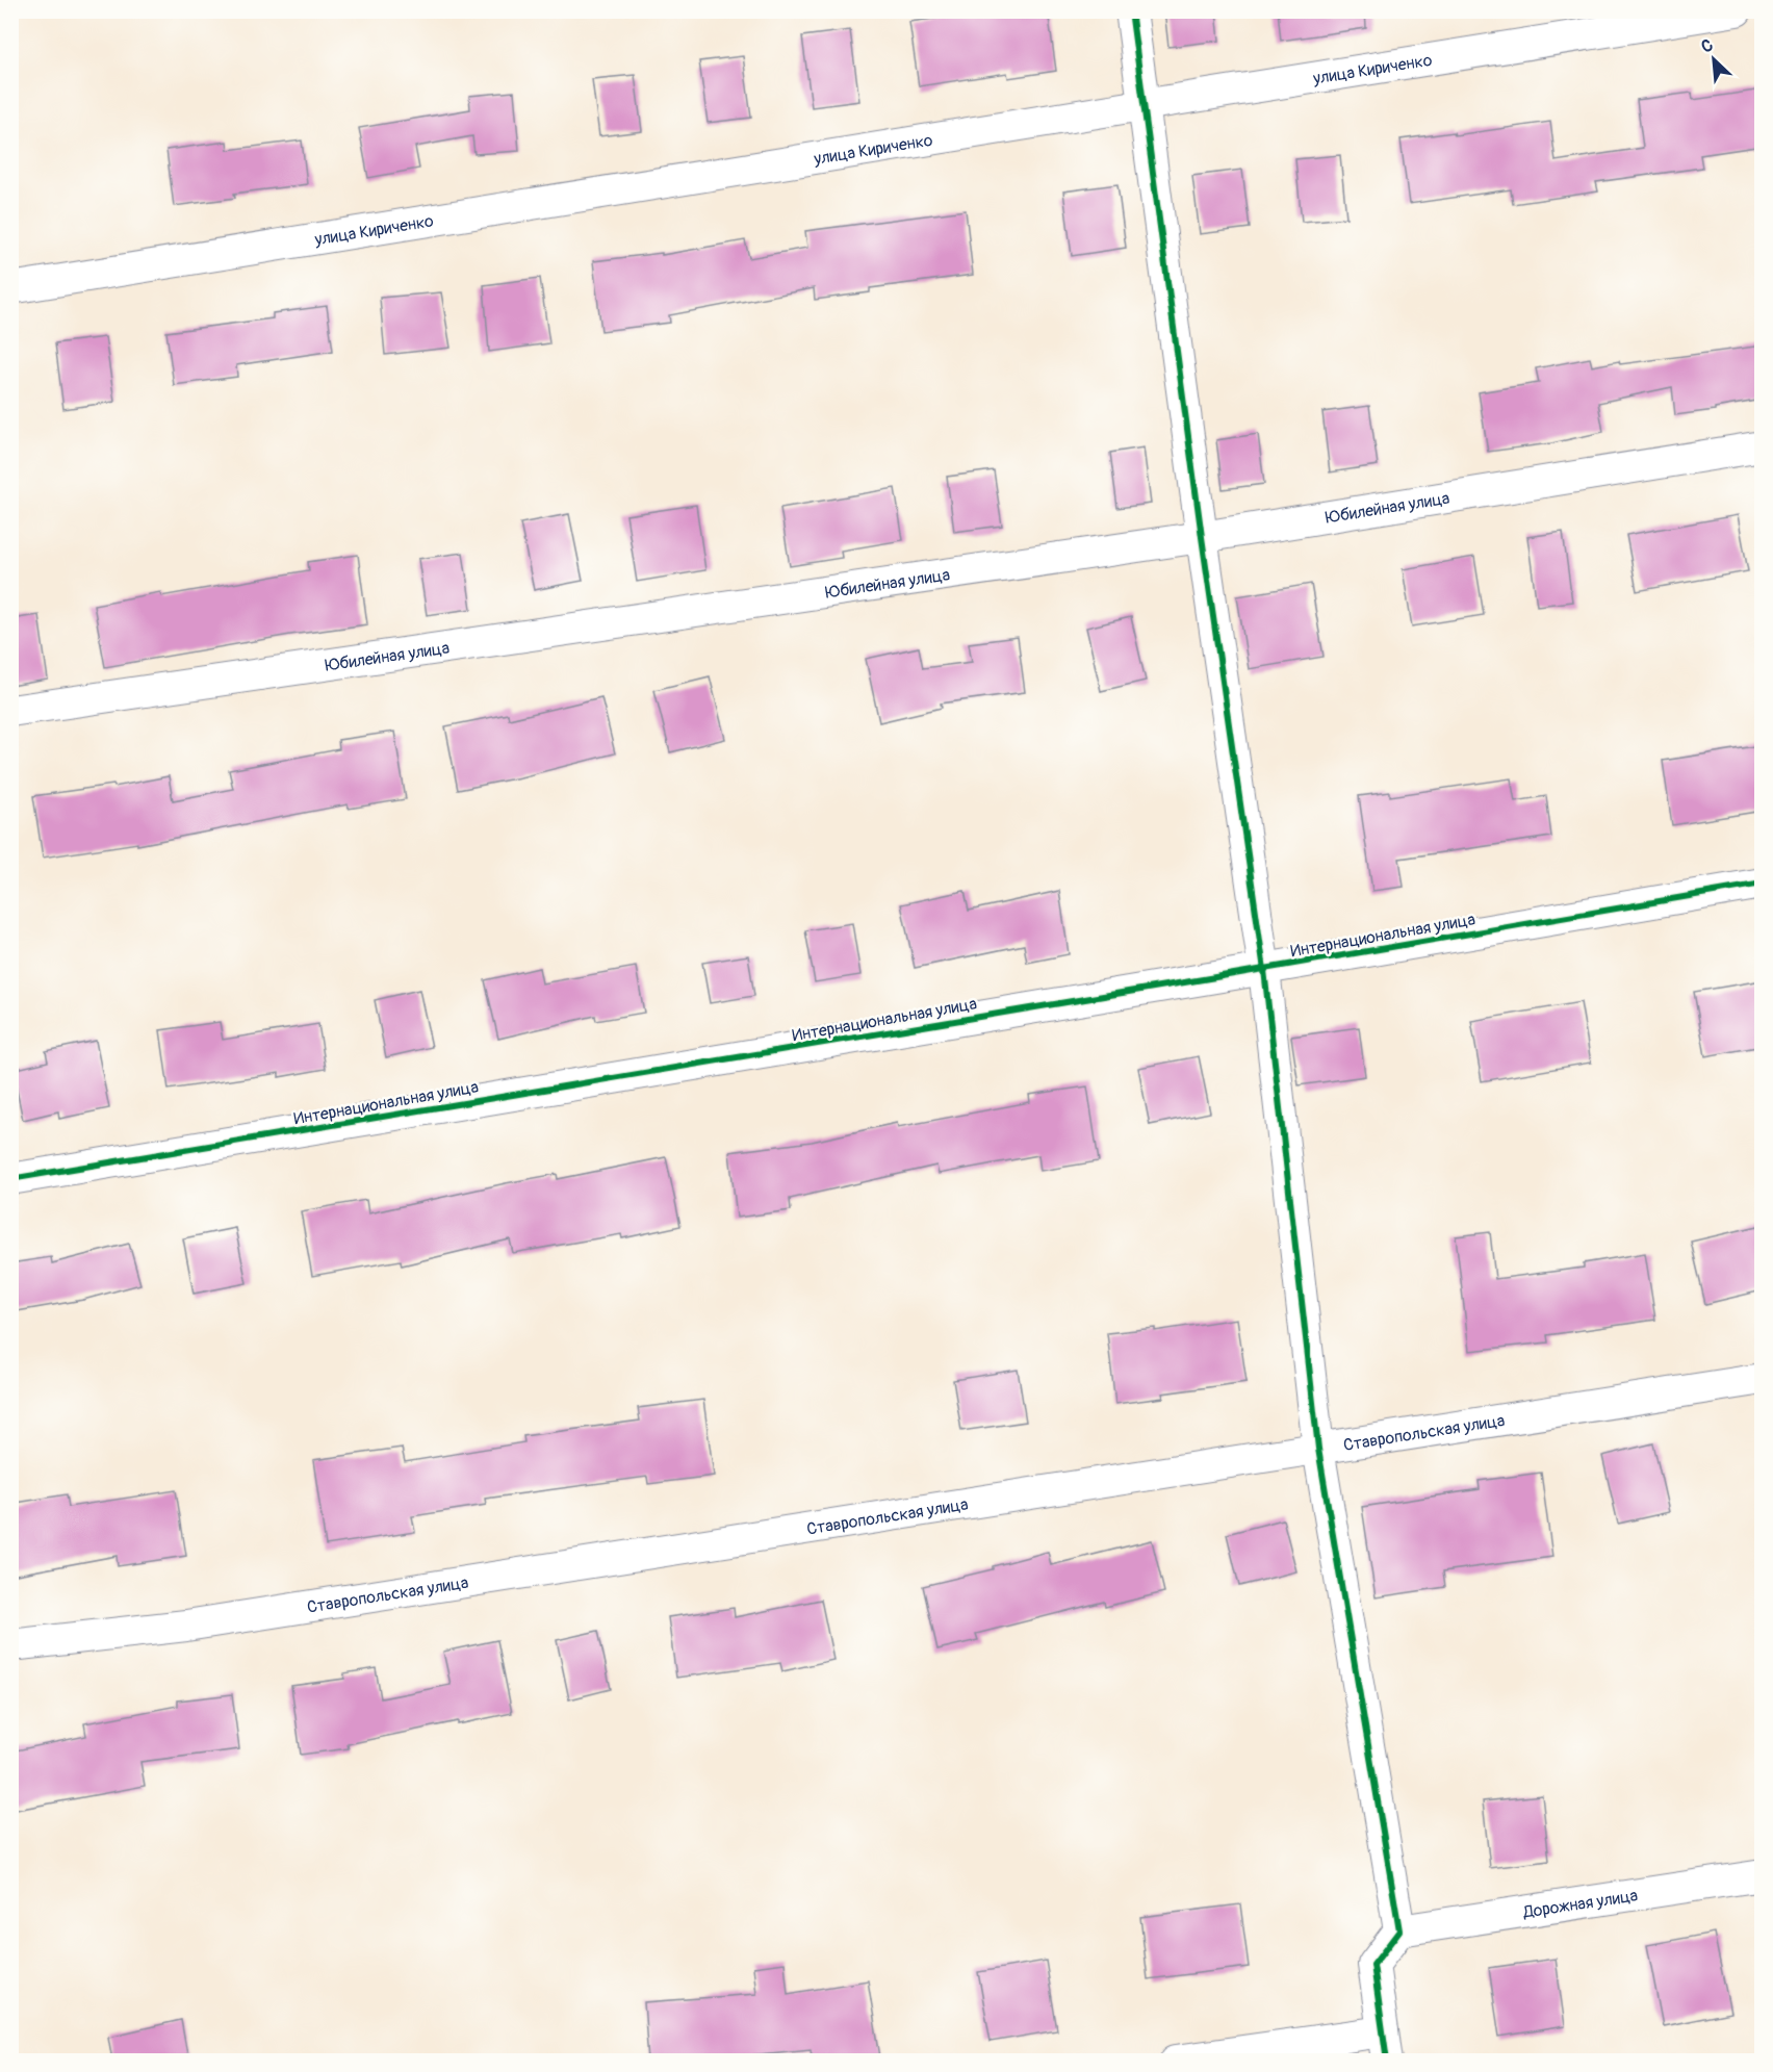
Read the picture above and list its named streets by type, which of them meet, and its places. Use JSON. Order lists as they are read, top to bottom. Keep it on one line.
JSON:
{"streets":{"street":["улица Кириченко","Юбилейная улица","Интернациональная улица","Ставропольская улица","Дорожная улица"]},"north":"top left"}
